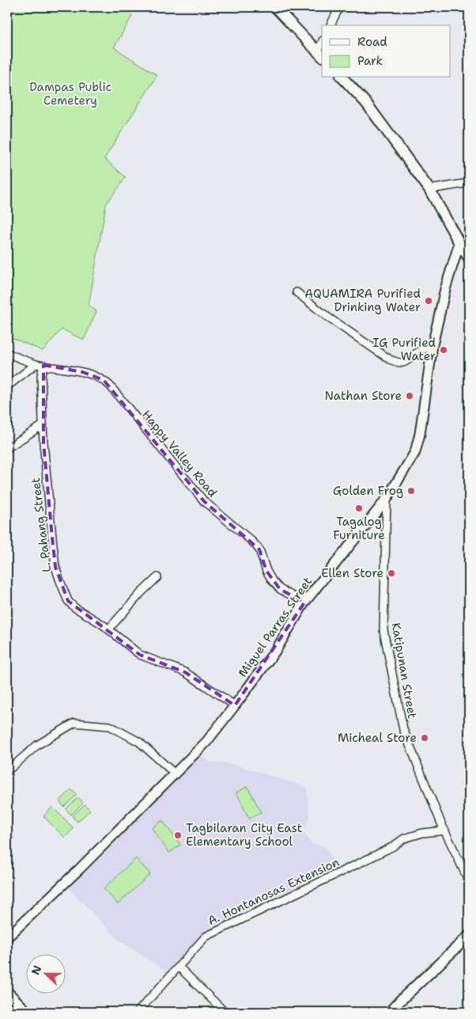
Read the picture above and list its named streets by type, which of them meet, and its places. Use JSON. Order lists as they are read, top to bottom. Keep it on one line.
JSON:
{"streets":{"street":["Happy Valley Road","L. Pahang Street","Miguel Parras Street","Katipunan Street","A. Hontanosas Extension"]},"crossings":[["Happy Valley Road","L. Pahang Street"],["Happy Valley Road","Miguel Parras Street"],["L. Pahang Street","Miguel Parras Street"],["Miguel Parras Street","Katipunan Street"],["Katipunan Street","A. Hontanosas Extension"]],"parks":["Dampas Public Cemetery"],"places":["AQUAMIRA Purified Drinking Water","IG Purified Water","Nathan Store","Golden Frog","Tagalog Furniture","Ellen Store","Micheal Store","Tagbilaran City East Elementary School"],"legend":["Road","Park"],"north":"left"}
